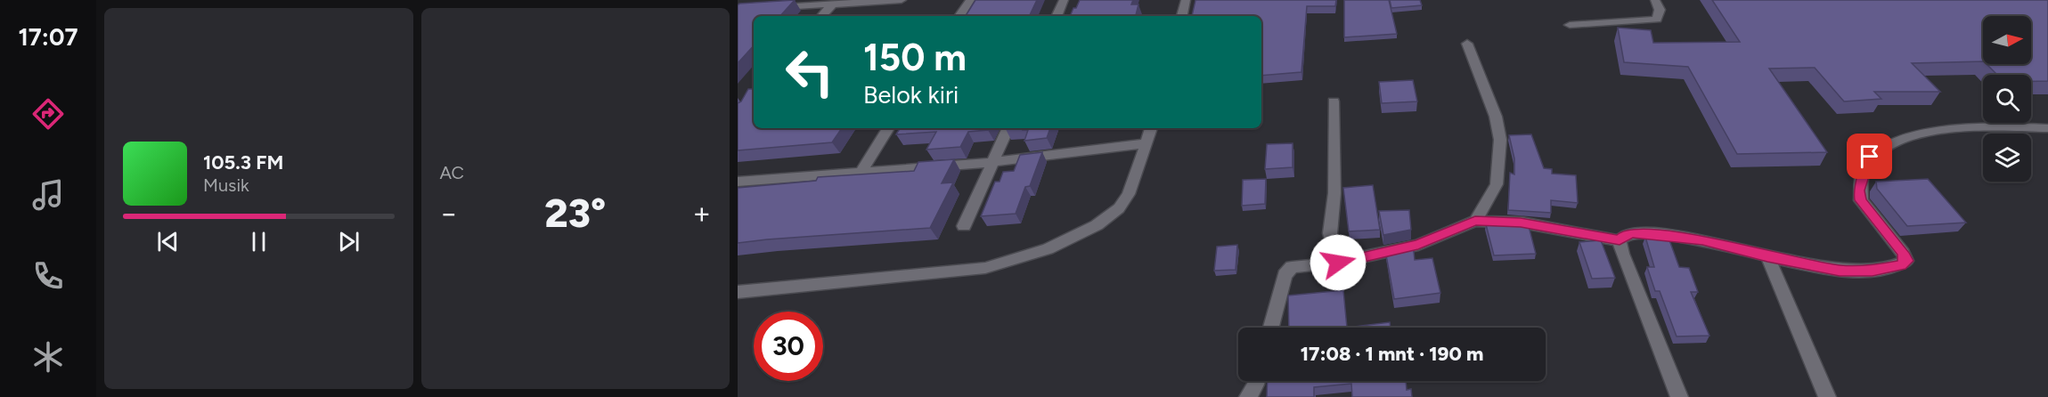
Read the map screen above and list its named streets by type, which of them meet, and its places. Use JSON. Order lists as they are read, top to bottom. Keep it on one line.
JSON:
{"north":"right","page":{"tabs":"17:07","tile":"AC","turn":["150 m","Belok kiri"],"song":["105.3 FM","Musik"],"heat":["−","23°","+"],"limit":"30","trip":"17:08 · 1 mnt · 190 m"}}
